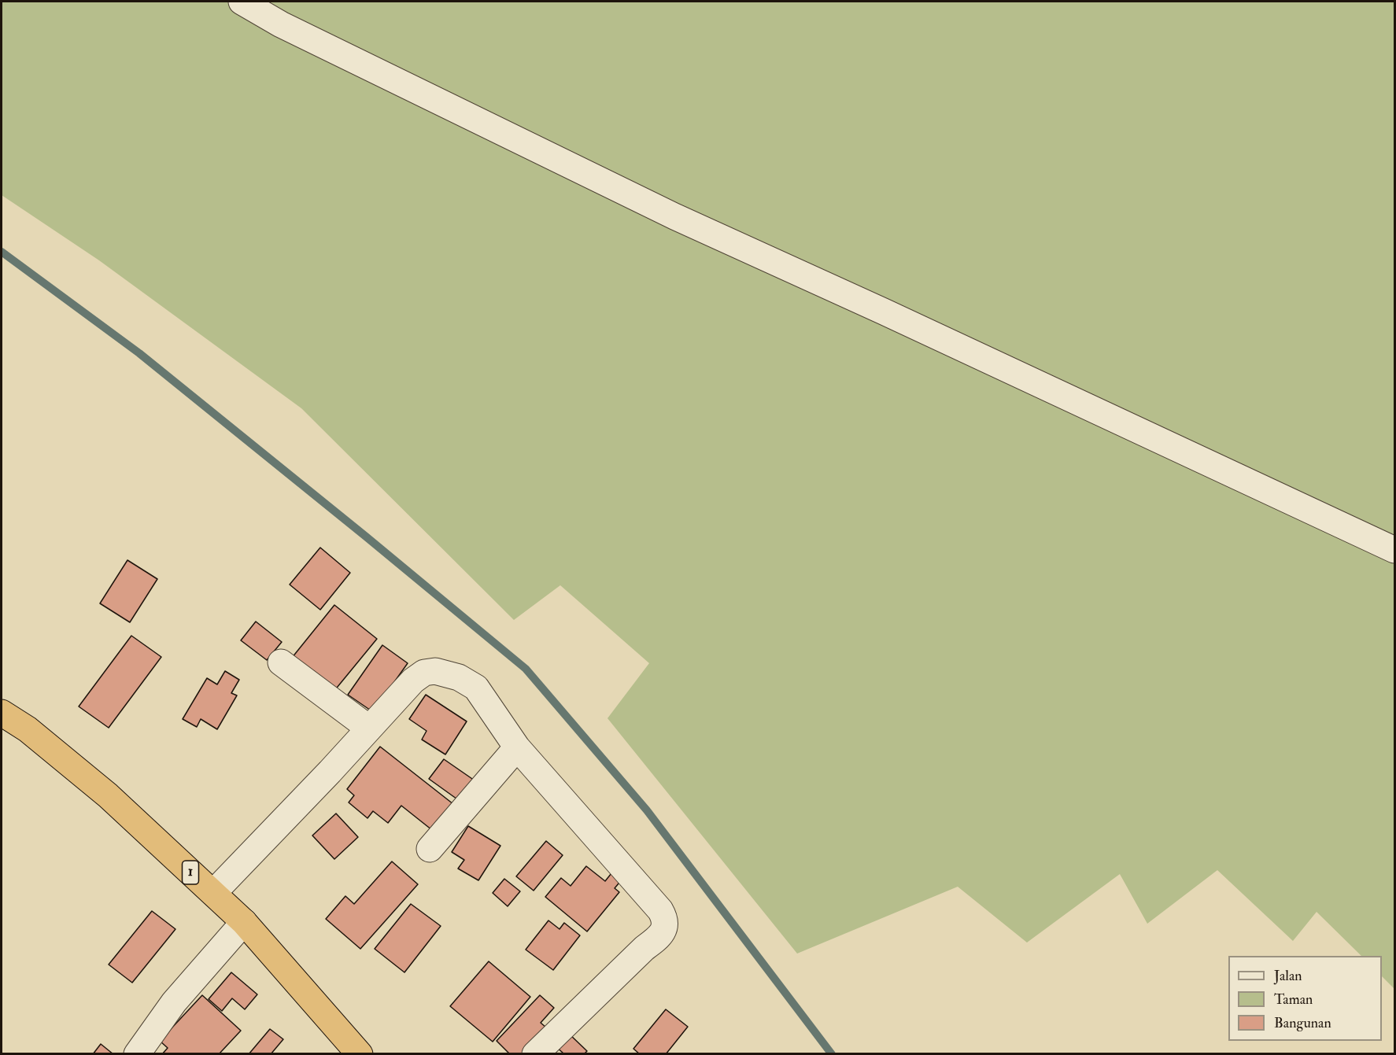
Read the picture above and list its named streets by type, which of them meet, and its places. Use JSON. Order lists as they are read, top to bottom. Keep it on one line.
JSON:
{"streets":{"highway":["1"]},"legend":["Jalan","Taman","Bangunan"]}
